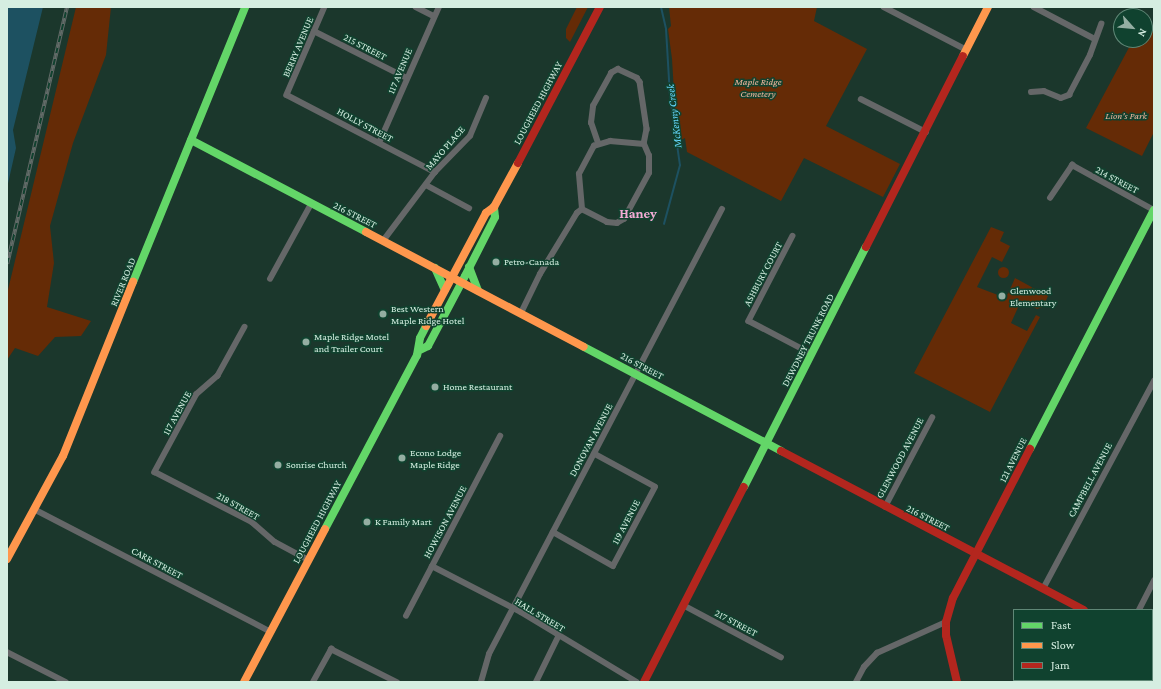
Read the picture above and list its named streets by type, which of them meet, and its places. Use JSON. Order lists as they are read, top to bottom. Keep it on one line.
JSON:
{"streets":{"main road":["LOUGHEED HIGHWAY","216 STREET","RIVER ROAD","DEWDNEY TRUNK ROAD","121 AVENUE"],"street":["BERRY AVENUE","215 STREET","117 AVENUE","HOLLY STREET","MAYO PLACE","214 STREET","ASHBURY COURT","DONOVAN AVENUE","GLENWOOD AVENUE","CAMPBELL AVENUE","218 STREET","HOWISON AVENUE","119 AVENUE","CARR STREET","HALL STREET","217 STREET"]},"crossings":[["BERRY AVENUE","215 STREET"],["BERRY AVENUE","HOLLY STREET"],["215 STREET","117 AVENUE"],["117 AVENUE","HOLLY STREET"],["117 AVENUE","218 STREET"],["LOUGHEED HIGHWAY","216 STREET"],["LOUGHEED HIGHWAY","218 STREET"],["LOUGHEED HIGHWAY","CARR STREET"],["HOLLY STREET","MAYO PLACE"],["214 STREET","121 AVENUE"],["216 STREET","RIVER ROAD"],["216 STREET","DEWDNEY TRUNK ROAD"],["216 STREET","DONOVAN AVENUE"],["216 STREET","GLENWOOD AVENUE"],["216 STREET","121 AVENUE"],["216 STREET","CAMPBELL AVENUE"],["ASHBURY COURT","DEWDNEY TRUNK ROAD"],["RIVER ROAD","CARR STREET"],["DEWDNEY TRUNK ROAD","217 STREET"],["DONOVAN AVENUE","119 AVENUE"],["DONOVAN AVENUE","HALL STREET"],["HOWISON AVENUE","HALL STREET"]],"districts":["Haney"],"water":["McKenny Creek"],"parks":["Maple Ridge Cemetery","Lion's Park"],"places":["Petro-Canada","Glenwood Elementary","Best Western Maple Ridge Hotel","Maple Ridge Motel and Trailer Court","Home Restaurant","Econo Lodge Maple Ridge","Sonrise Church","K Family Mart"],"legend":["Fast","Slow","Jam"],"north":"bottom right"}
